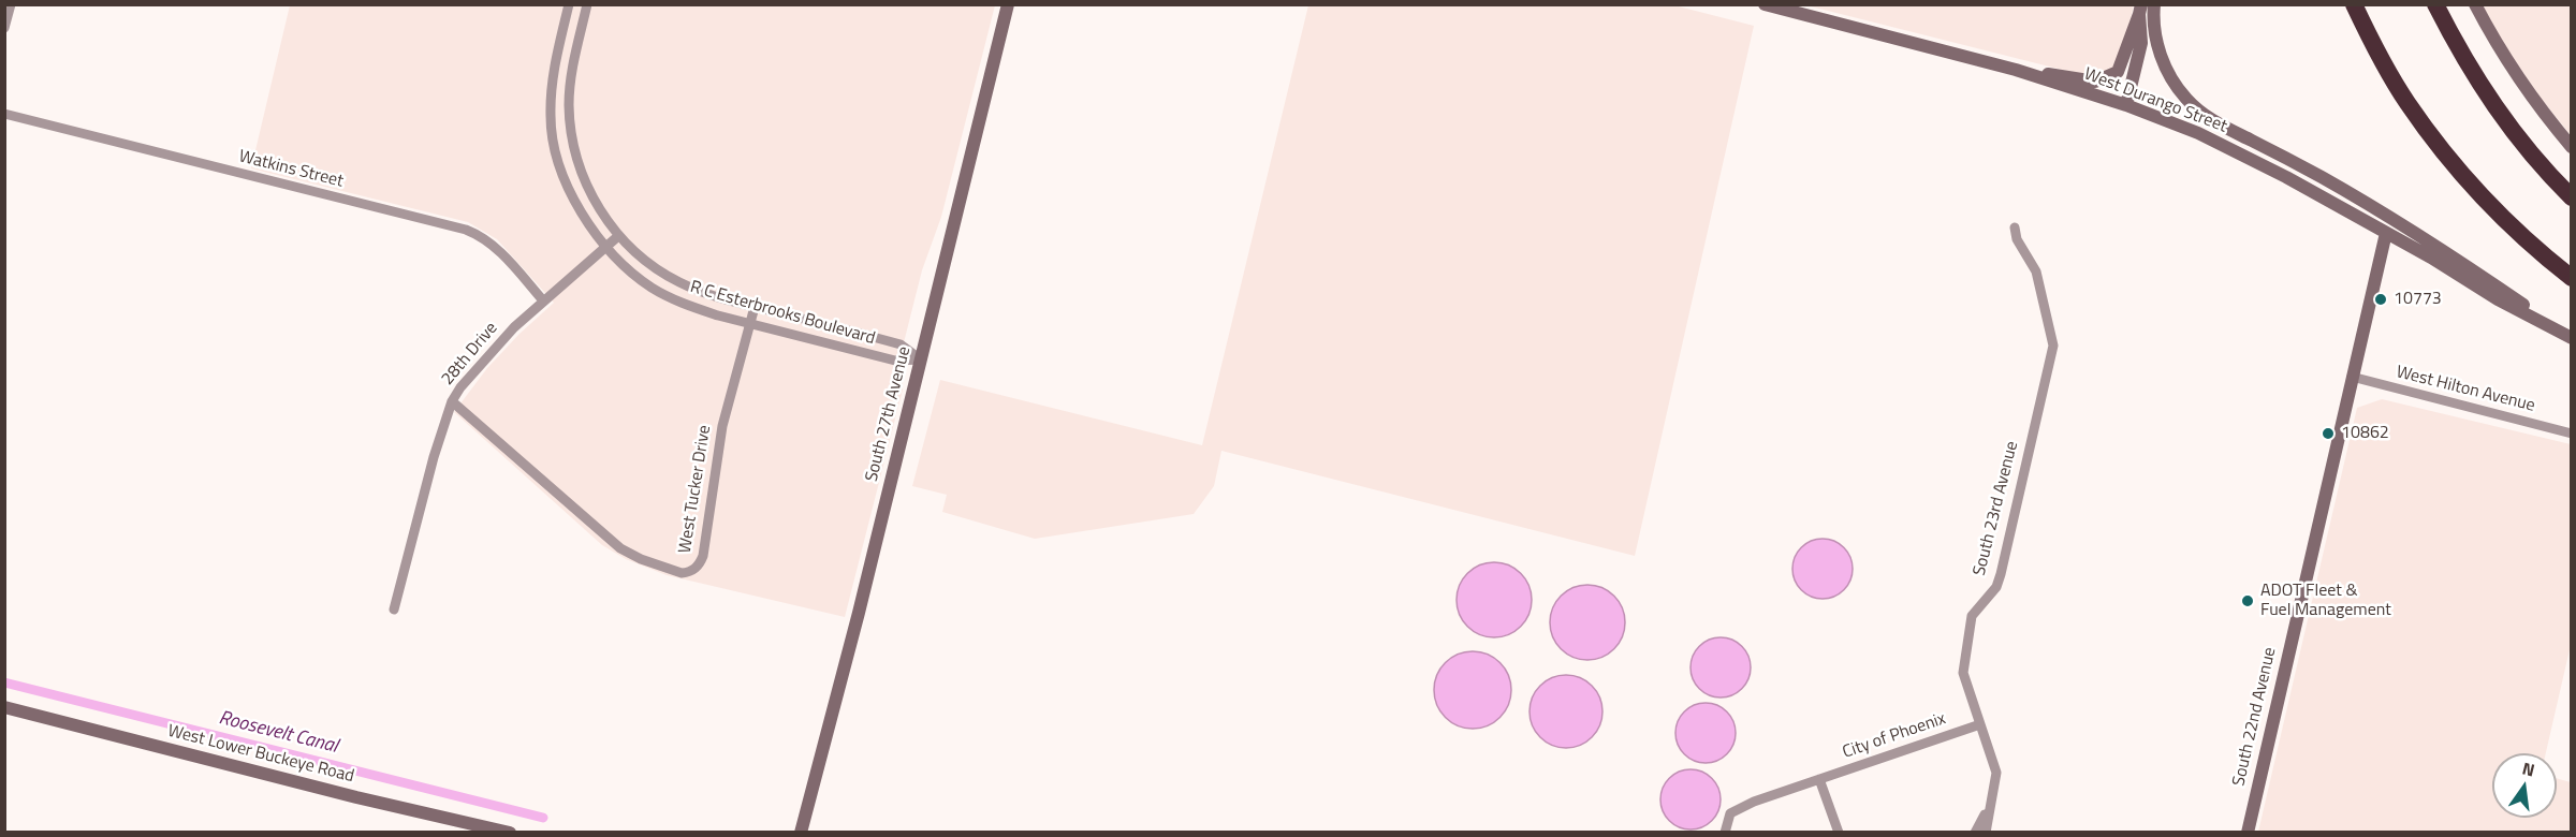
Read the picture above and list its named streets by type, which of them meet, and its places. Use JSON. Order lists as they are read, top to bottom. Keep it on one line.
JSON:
{"streets":{"main road":["West Durango Street","South 27th Avenue","South 22nd Avenue","West Lower Buckeye Road"],"street":["Watkins Street","R C Esterbrooks Boulevard","28th Drive","West Hilton Avenue","West Tucker Drive","South 23rd Avenue","City of Phoenix"]},"crossings":[["West Durango Street","South 22nd Avenue"],["Watkins Street","28th Drive"],["R C Esterbrooks Boulevard","28th Drive"],["R C Esterbrooks Boulevard","South 27th Avenue"],["R C Esterbrooks Boulevard","West Tucker Drive"],["28th Drive","West Tucker Drive"],["West Hilton Avenue","South 22nd Avenue"],["South 23rd Avenue","City of Phoenix"]],"water":["Roosevelt Canal"],"places":["10773","10862","ADOT Fleet & Fuel Management"],"north":"top"}
